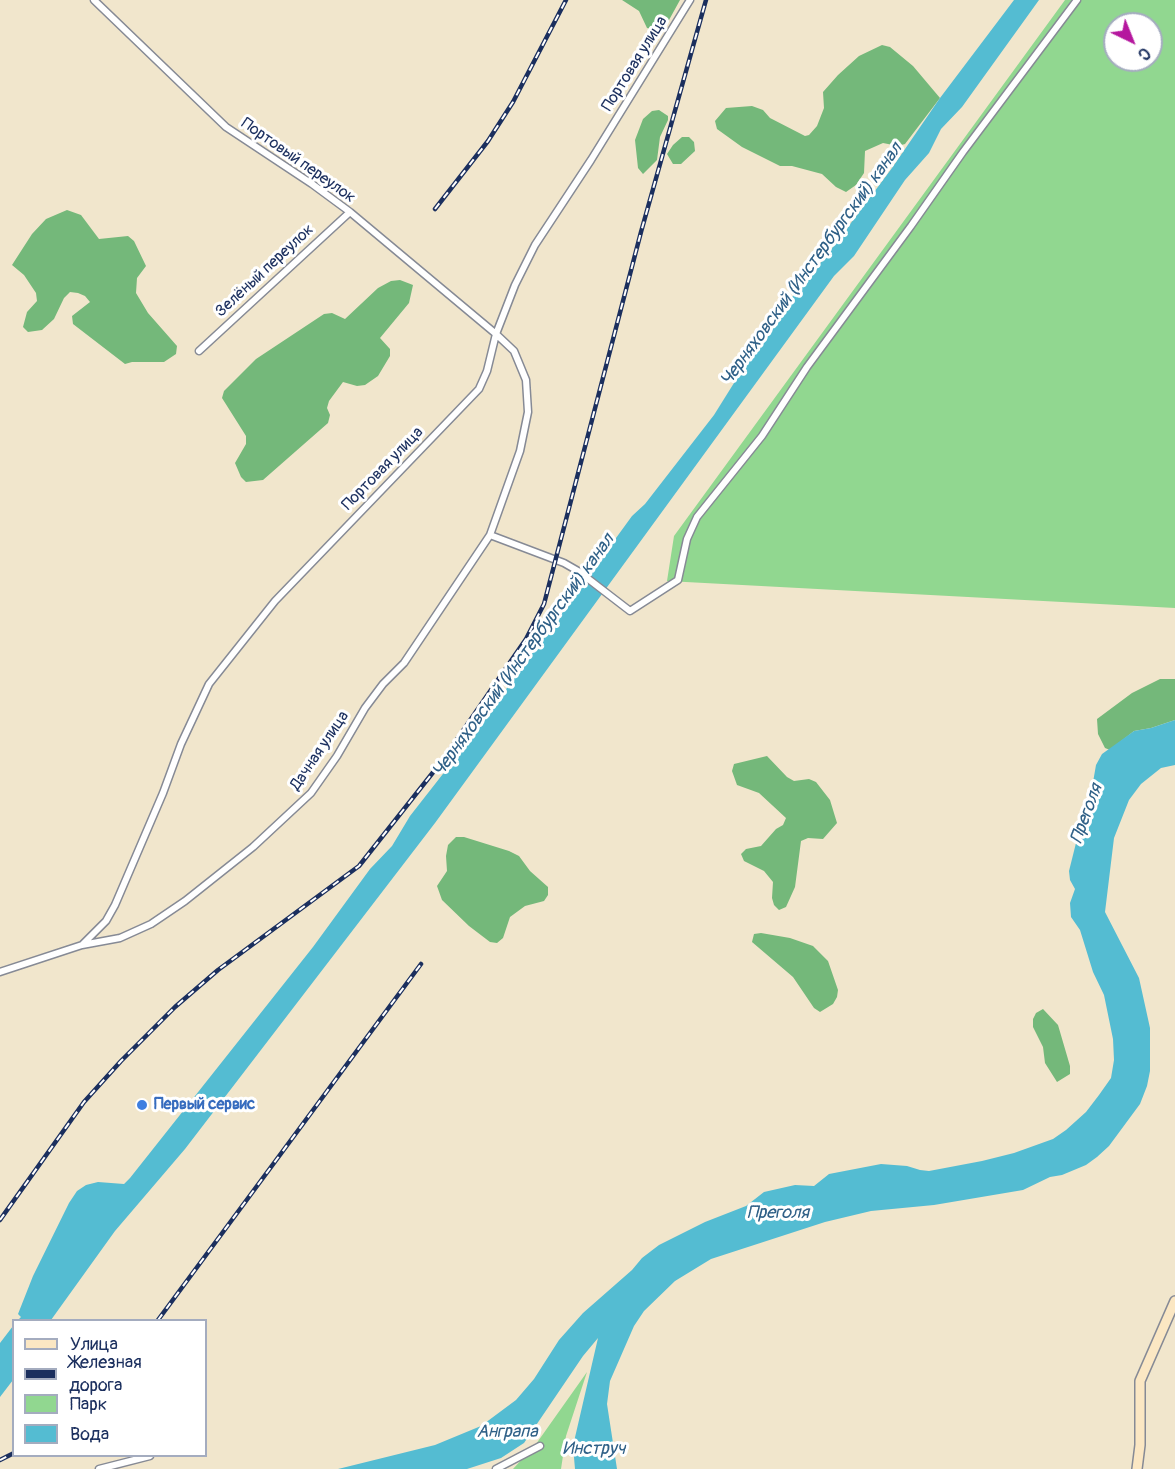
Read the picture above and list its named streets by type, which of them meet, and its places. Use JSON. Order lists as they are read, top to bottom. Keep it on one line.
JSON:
{"streets":{"street":["Портовая улица","Портовый переулок","Зелёный переулок","Дачная улица"]},"crossings":[["Портовая улица","Портовый переулок"],["Портовая улица","Дачная улица"],["Портовый переулок","Зелёный переулок"],["Портовый переулок","Дачная улица"]],"water":["Черняховский (Инстербургский) канал","Преголя","Анграпа","Инструч"],"places":["Первый сервис"],"legend":["Улица","Железная дорога","Парк","Вода"],"north":"bottom right"}
